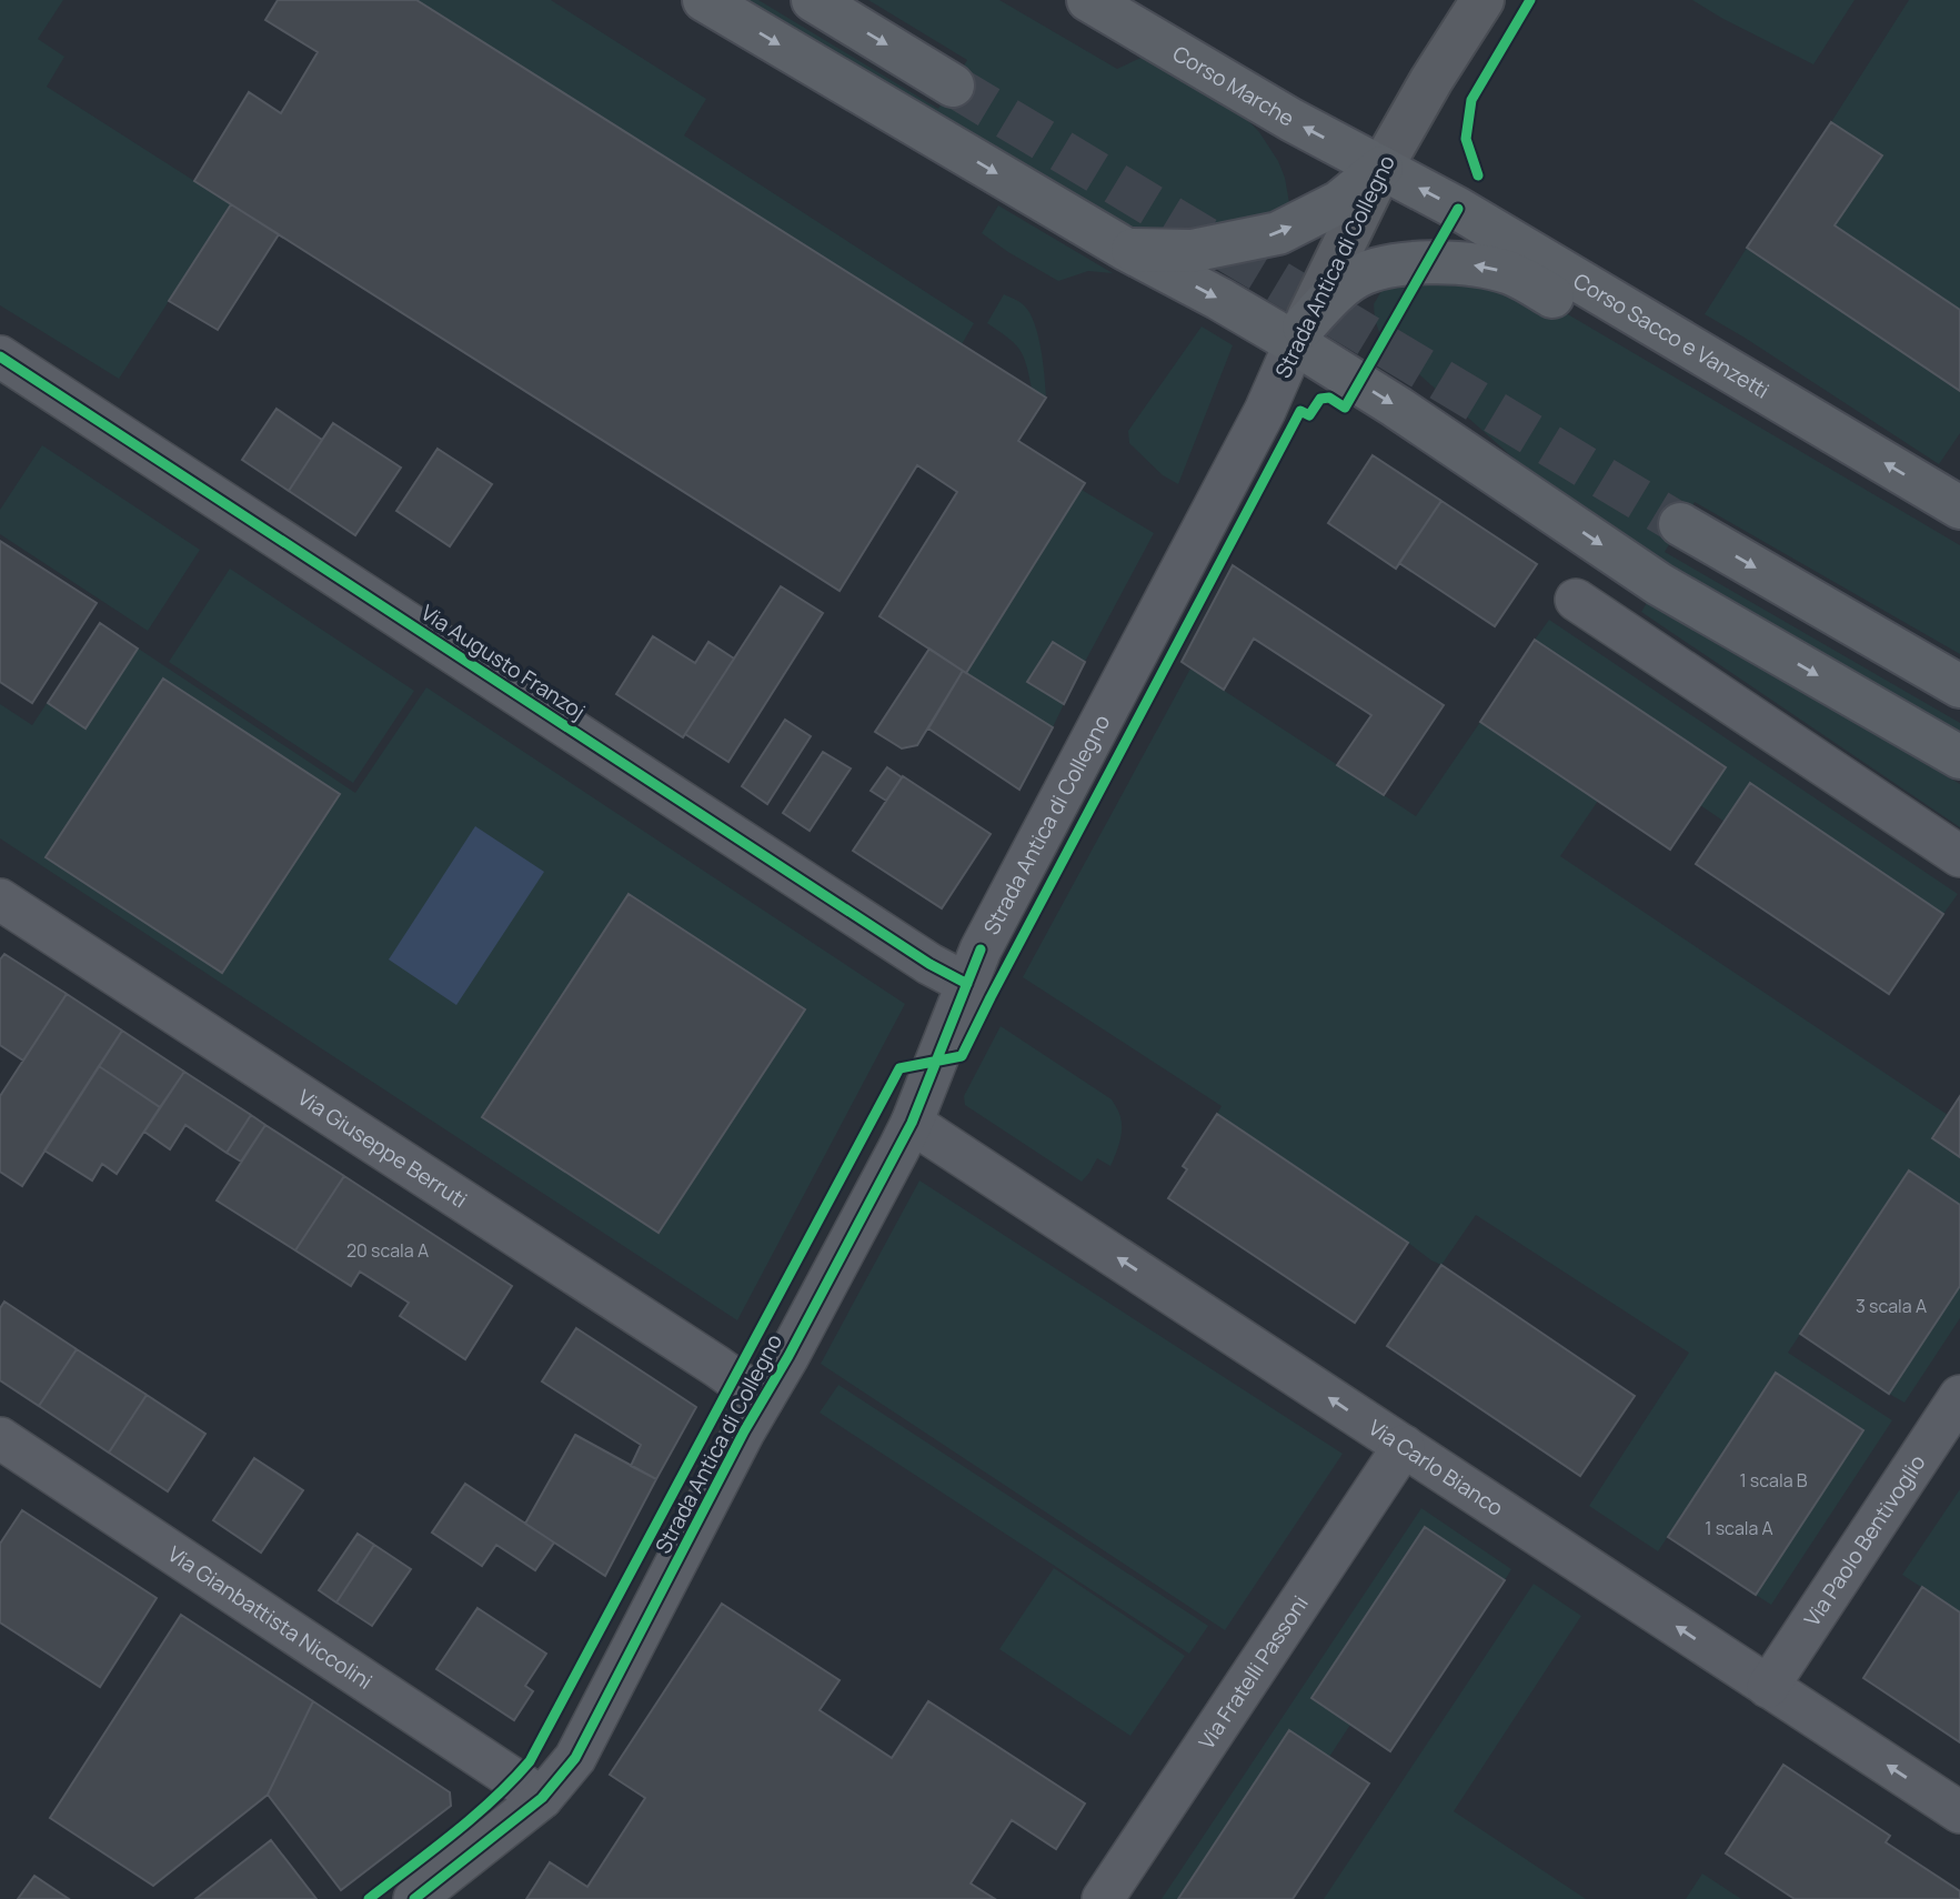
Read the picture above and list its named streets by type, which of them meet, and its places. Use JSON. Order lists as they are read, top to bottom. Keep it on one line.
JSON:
{"streets":{"main road":["Corso Marche","Strada Antica di Collegno","Corso Sacco e Vanzetti"],"street":["Via Augusto Franzoj","Via Giuseppe Berruti","Via Carlo Bianco","Via Paolo Bentivoglio","Via Gianbattista Niccolini","Via Fratelli Passoni"]},"crossings":[["Corso Marche","Strada Antica di Collegno"],["Corso Marche","Corso Sacco e Vanzetti"],["Strada Antica di Collegno","Corso Sacco e Vanzetti"],["Strada Antica di Collegno","Via Augusto Franzoj"],["Strada Antica di Collegno","Via Giuseppe Berruti"],["Strada Antica di Collegno","Via Carlo Bianco"],["Strada Antica di Collegno","Via Gianbattista Niccolini"],["Via Carlo Bianco","Via Paolo Bentivoglio"],["Via Carlo Bianco","Via Fratelli Passoni"]],"one_way":["Via Carlo Bianco"],"house_numbers":["20 scala A","3 scala A","1 scala B","1 scala A"]}
